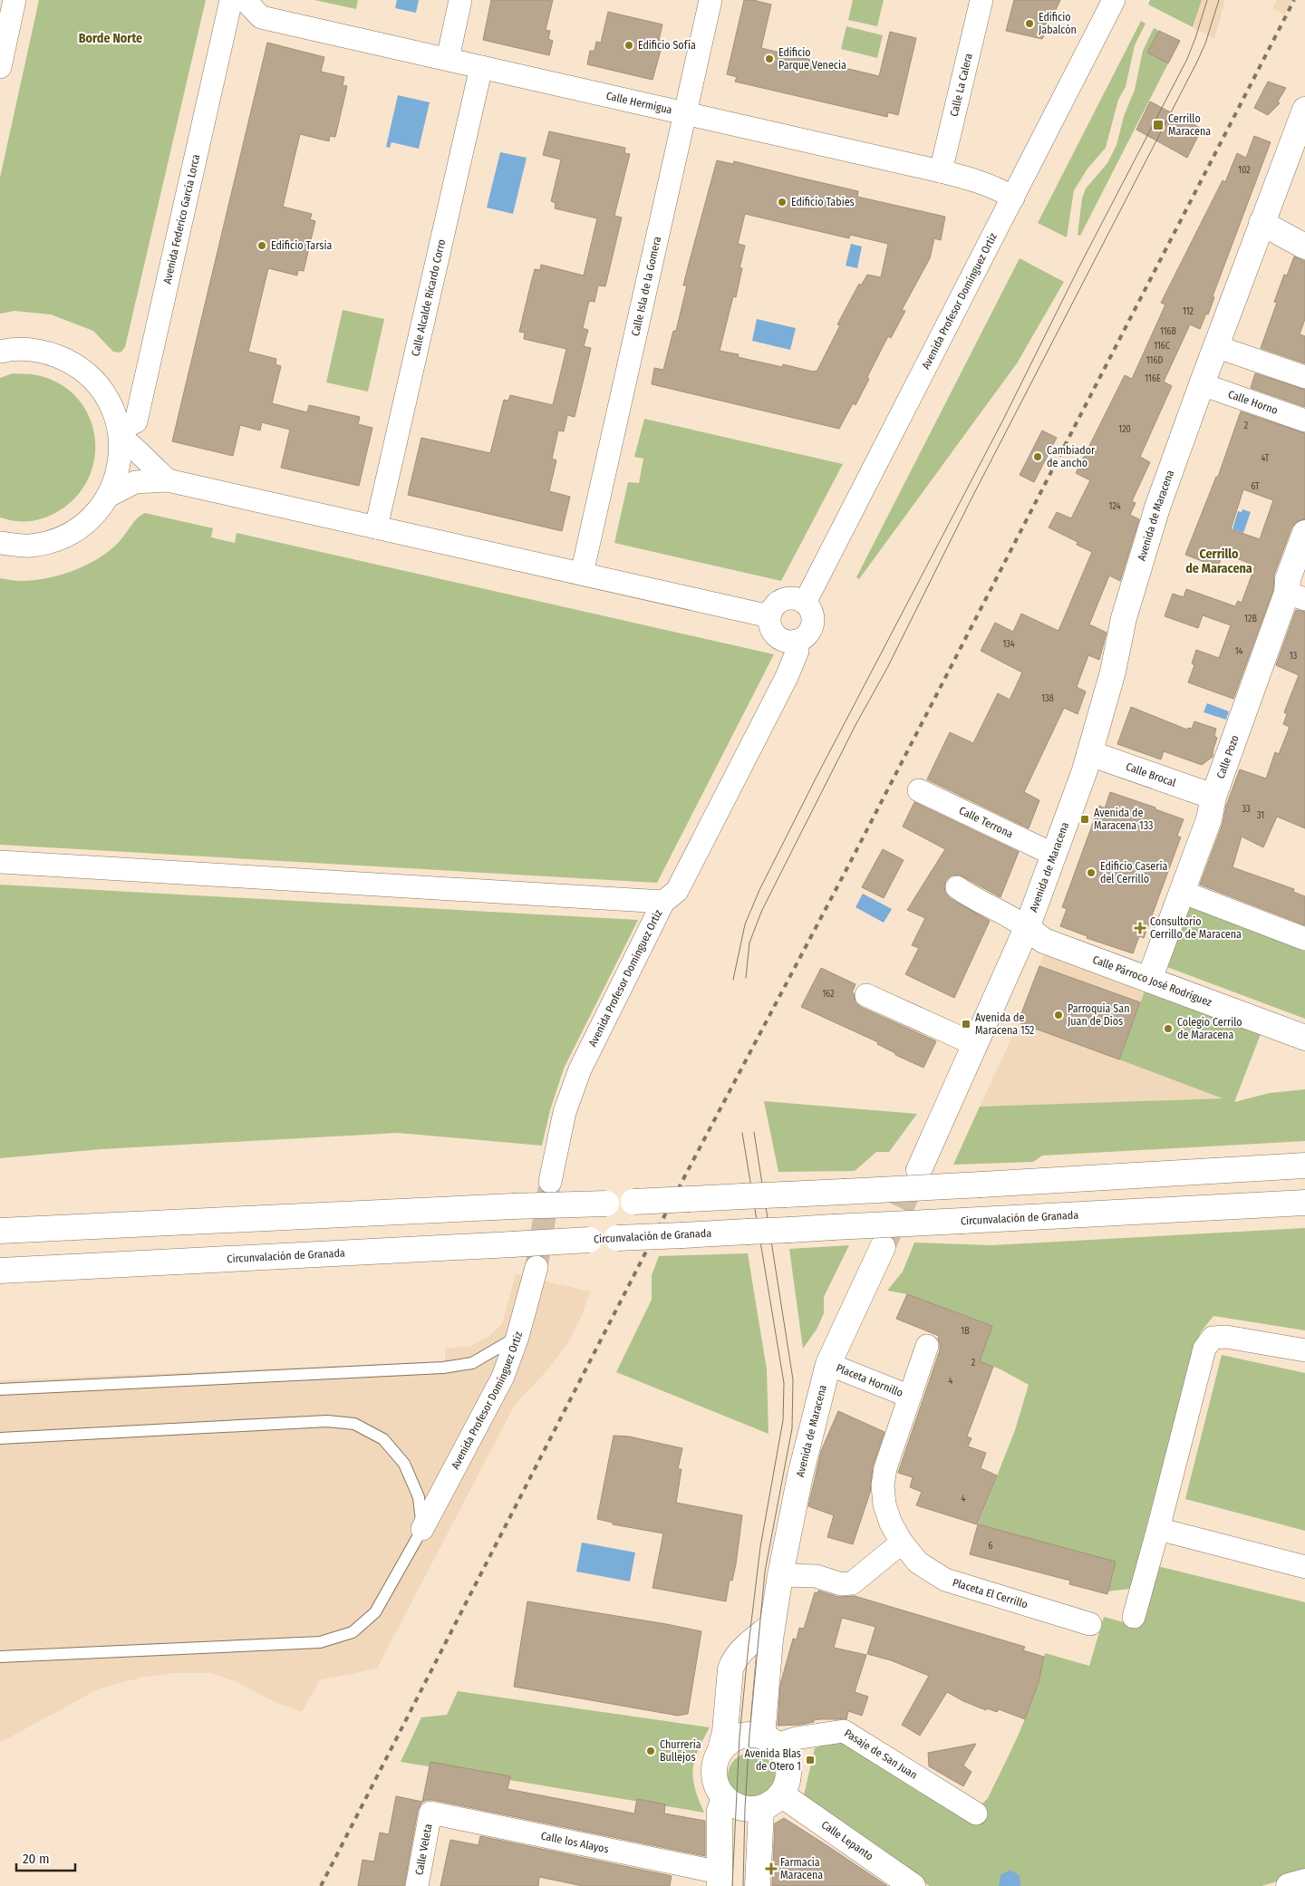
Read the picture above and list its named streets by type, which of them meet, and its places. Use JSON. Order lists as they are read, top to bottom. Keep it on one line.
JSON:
{"streets":{"main road":["Avenida de Maracena","Calle Pozo","Calle Brocal","Calle Párroco José Rodríguez","Circunvalación de Granada","Calle Lepanto"],"street":["Calle La Calera","Calle Hermigua","Avenida Federico García Lorca","Calle Isla de la Gomera","Calle Alcalde Ricardo Corro","Avenida Profesor Domínguez Ortiz","Calle Horno","Calle Terrona","Placeta Hornillo","Placeta El Cerrillo","Pasaje de San Juan","Calle los Alayos","Calle Veleta"]},"crossings":[["Calle La Calera","Calle Hermigua"],["Calle Hermigua","Calle Isla de la Gomera"],["Calle Hermigua","Calle Alcalde Ricardo Corro"],["Calle Hermigua","Avenida Profesor Domínguez Ortiz"],["Calle Horno","Avenida de Maracena"],["Avenida de Maracena","Calle Brocal"],["Avenida de Maracena","Calle Terrona"],["Avenida de Maracena","Calle Párroco José Rodríguez"],["Avenida de Maracena","Placeta Hornillo"],["Avenida de Maracena","Pasaje de San Juan"],["Avenida de Maracena","Calle Lepanto"],["Calle Pozo","Calle Brocal"],["Calle Pozo","Calle Párroco José Rodríguez"],["Placeta Hornillo","Placeta El Cerrillo"],["Pasaje de San Juan","Calle Lepanto"],["Calle los Alayos","Calle Veleta"]],"districts":["Borde Norte","Cerrillo de Maracena"],"places":{"other":["Edificio Jabalcón","Edificio Sofía","Edificio Parque Venecia","Edificio Tabies","Edificio Tarsia","Cambiador de ancho","Edificio Casería del Cerrillo","Parroquia San Juan de Dios","Colegio Cerrilo de Maracena","Churreria Bullejos"],"transit":["Cerrillo Maracena","Avenida de Maracena 133","Avenida de Maracena 152","Avenida Blas de Otero 1"],"health":["Consultorio Cerrillo de Maracena","Farmacia Maracena"]},"house_numbers":["102","112","116B","116C","116D","116E","2","120","4T","6T","124","12B","134","14","13","138","33","31","162","1B","2","4","4","6"],"scale_bar":"20 m"}
